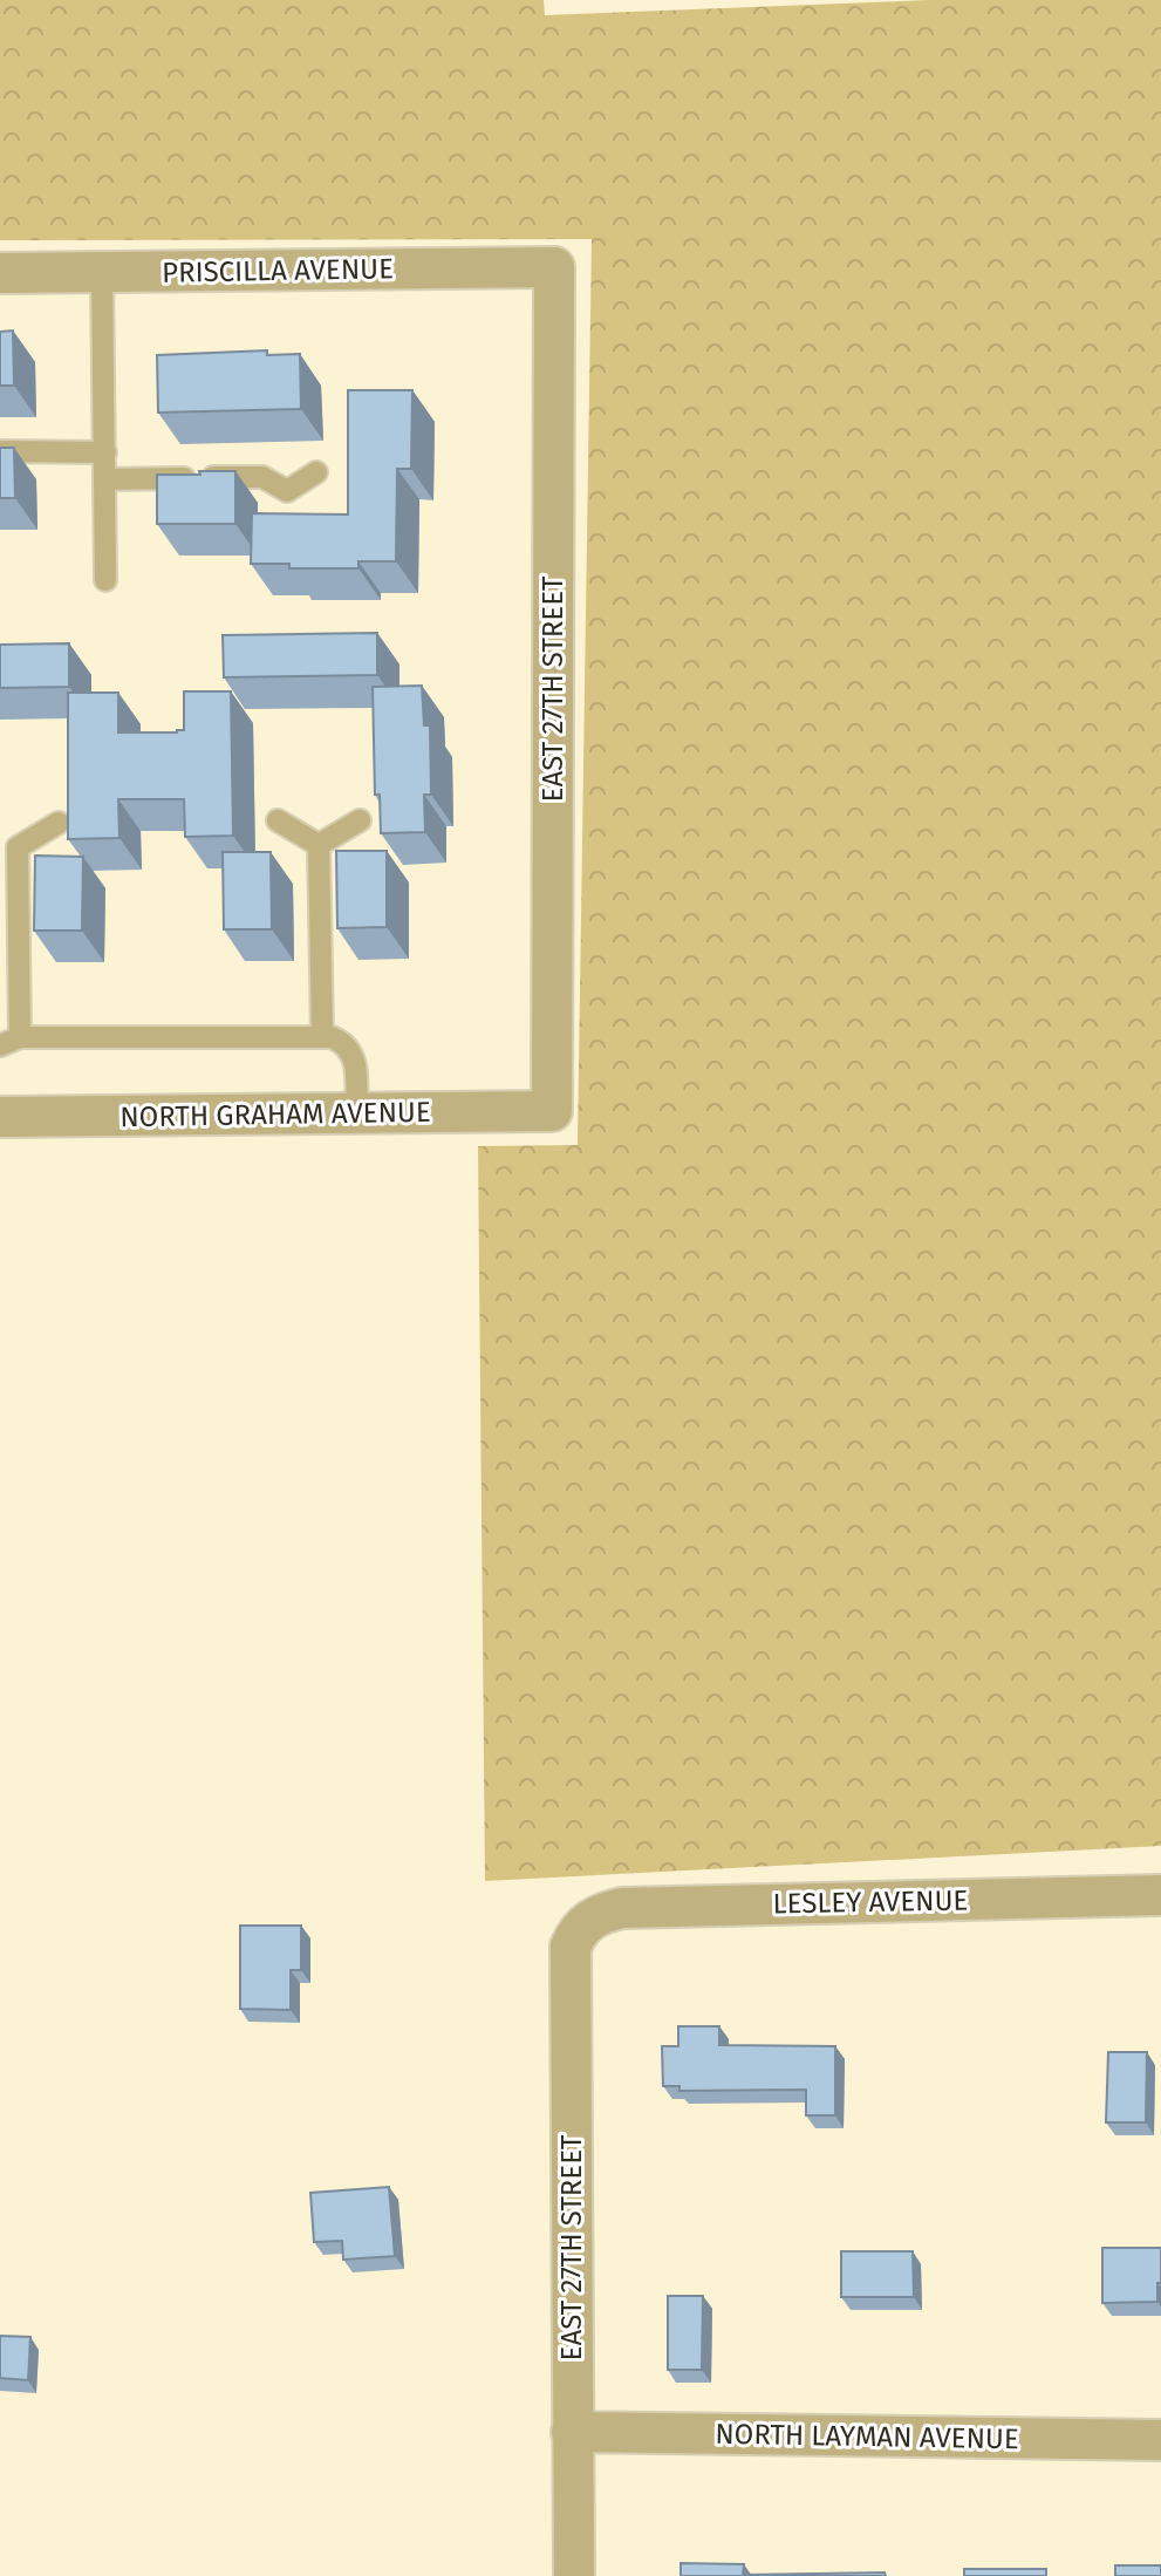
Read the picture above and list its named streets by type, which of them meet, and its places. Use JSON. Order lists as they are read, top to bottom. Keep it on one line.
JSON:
{"streets":{"street":["PRISCILLA AVENUE","EAST 27TH STREET","NORTH GRAHAM AVENUE","LESLEY AVENUE","NORTH LAYMAN AVENUE"]},"crossings":[["PRISCILLA AVENUE","EAST 27TH STREET"],["EAST 27TH STREET","NORTH GRAHAM AVENUE"],["EAST 27TH STREET","LESLEY AVENUE"],["EAST 27TH STREET","NORTH LAYMAN AVENUE"]]}
